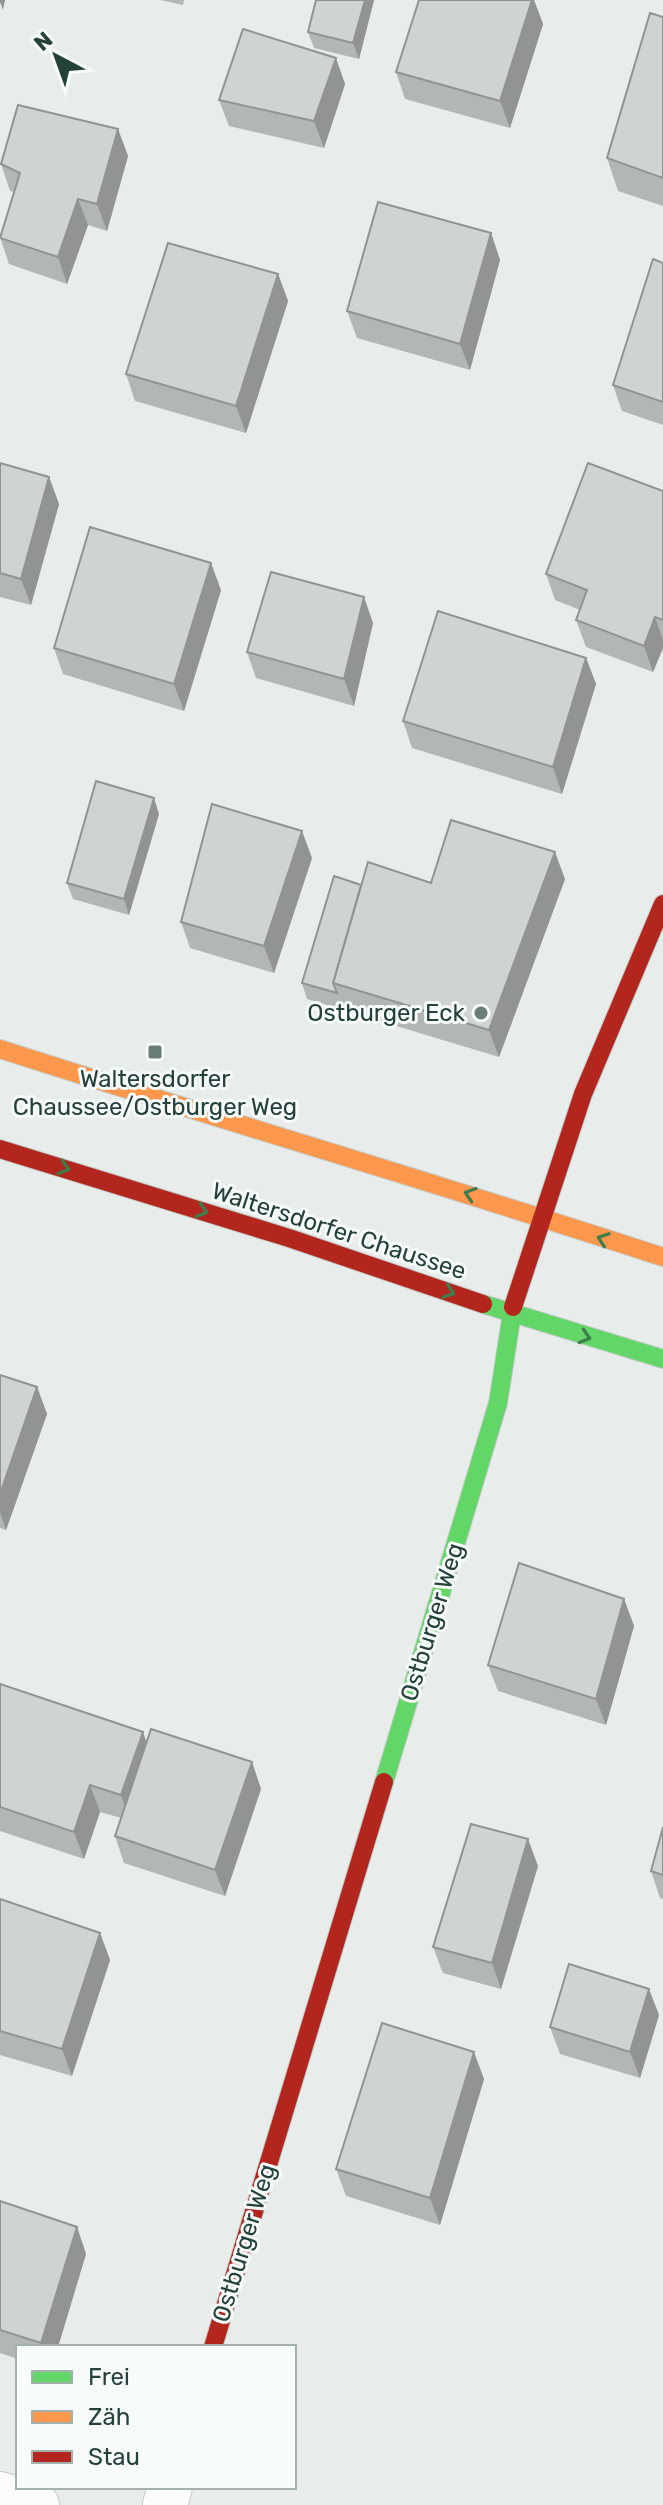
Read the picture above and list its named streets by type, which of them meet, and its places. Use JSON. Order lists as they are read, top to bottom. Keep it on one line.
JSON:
{"streets":{"street":["Waltersdorfer Chaussee","Ostburger Weg"]},"crossings":[["Waltersdorfer Chaussee","Ostburger Weg"]],"places":{"other":["Ostburger Eck"],"transit":["Waltersdorfer Chaussee/Ostburger Weg"]},"legend":["Frei","Zäh","Stau"],"north":"top left"}
